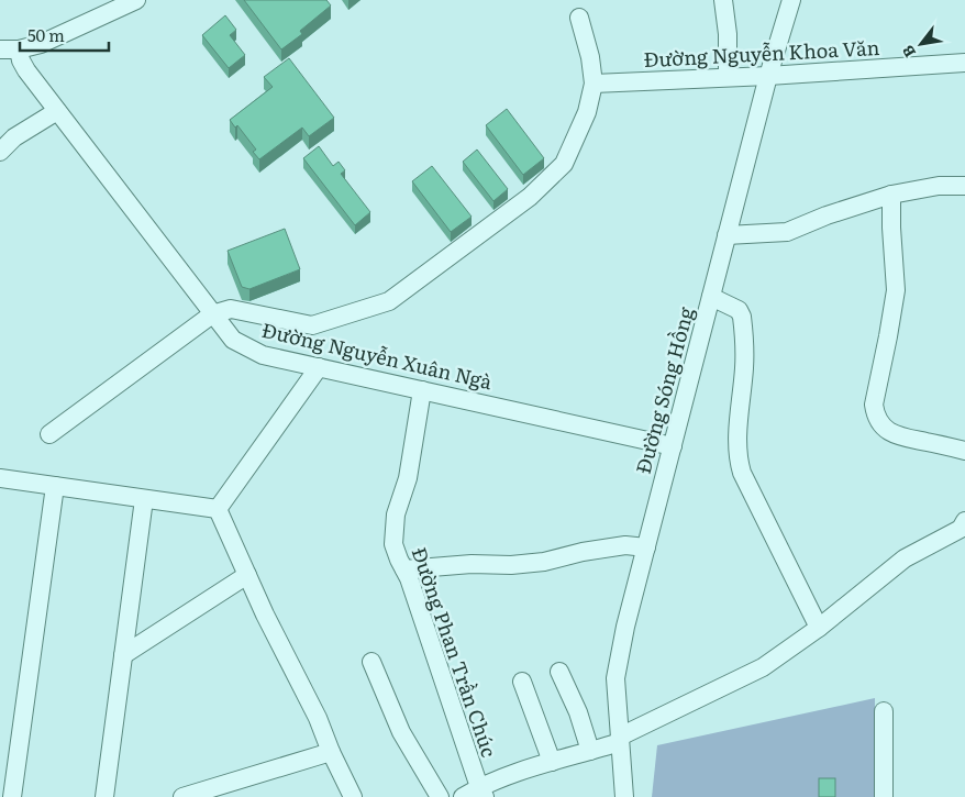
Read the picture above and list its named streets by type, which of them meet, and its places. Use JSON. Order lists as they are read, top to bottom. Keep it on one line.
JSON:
{"streets":{"street":["Đường Nguyễn Khoa Văn","Đường Nguyễn Xuân Ngà","Đường Sóng Hồng","Đường Phan Trần Chúc"]},"crossings":[["Đường Nguyễn Khoa Văn","Đường Sóng Hồng"],["Đường Nguyễn Xuân Ngà","Đường Sóng Hồng"],["Đường Nguyễn Xuân Ngà","Đường Phan Trần Chúc"]],"scale_bar":"50 m","north":"bottom left"}
